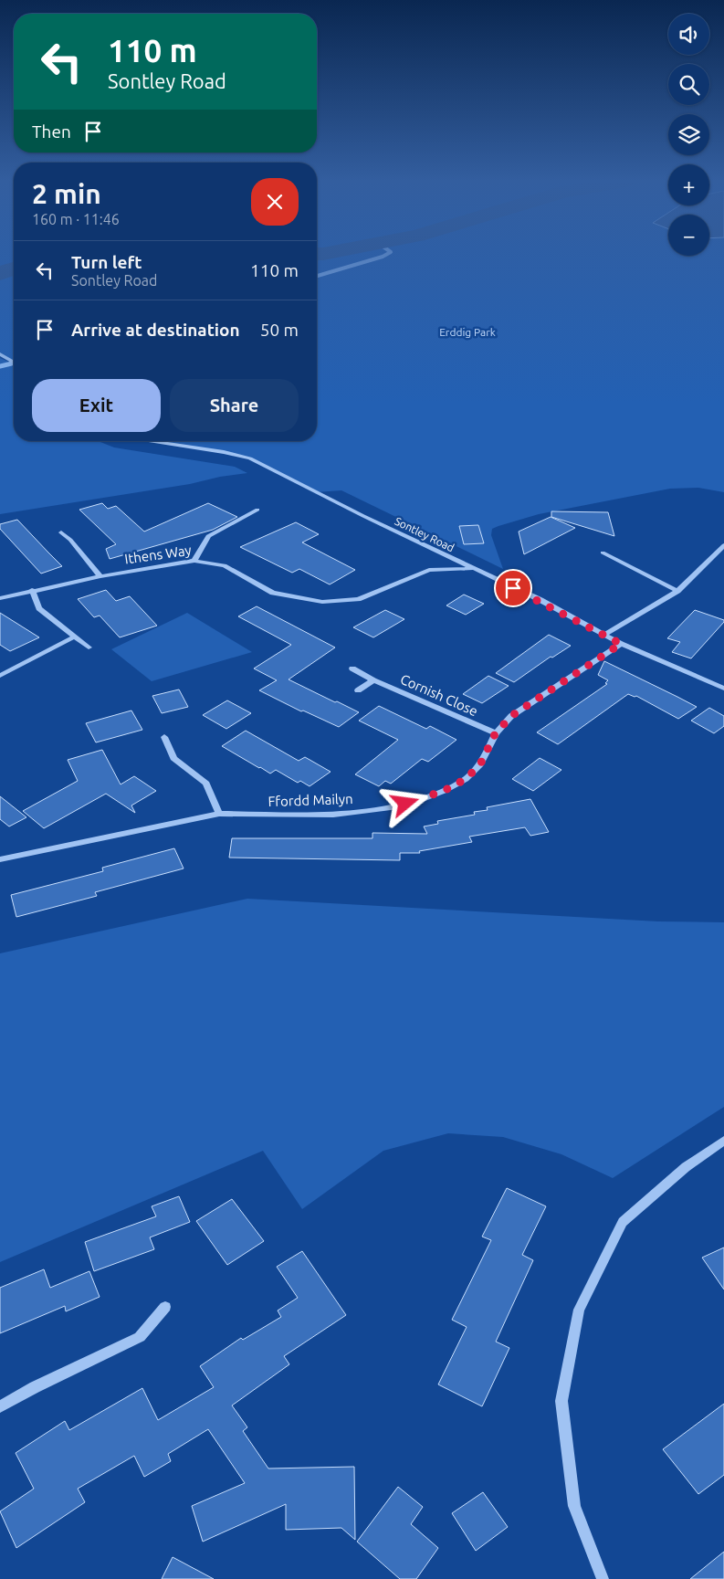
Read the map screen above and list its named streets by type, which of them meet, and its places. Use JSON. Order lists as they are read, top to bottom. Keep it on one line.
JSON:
{"streets":{"street":["Sontley Road","Ithens Way","Cornish Close","Ffordd Mailyn"]},"crossings":[["Sontley Road","Ithens Way"],["Sontley Road","Ffordd Mailyn"],["Cornish Close","Ffordd Mailyn"]],"parks":["Erddig Park"],"page":{"map_buttons":["+","−"],"turn":["110 m","Sontley Road"],"then":"Then","heading":["2 min","160 m · 11:46"],"list":[{"name":"Turn left","note":"Sontley Road","value":"110 m"},{"name":"Arrive at destination","value":"50 m"}],"buttons":["Exit","Share"]}}
